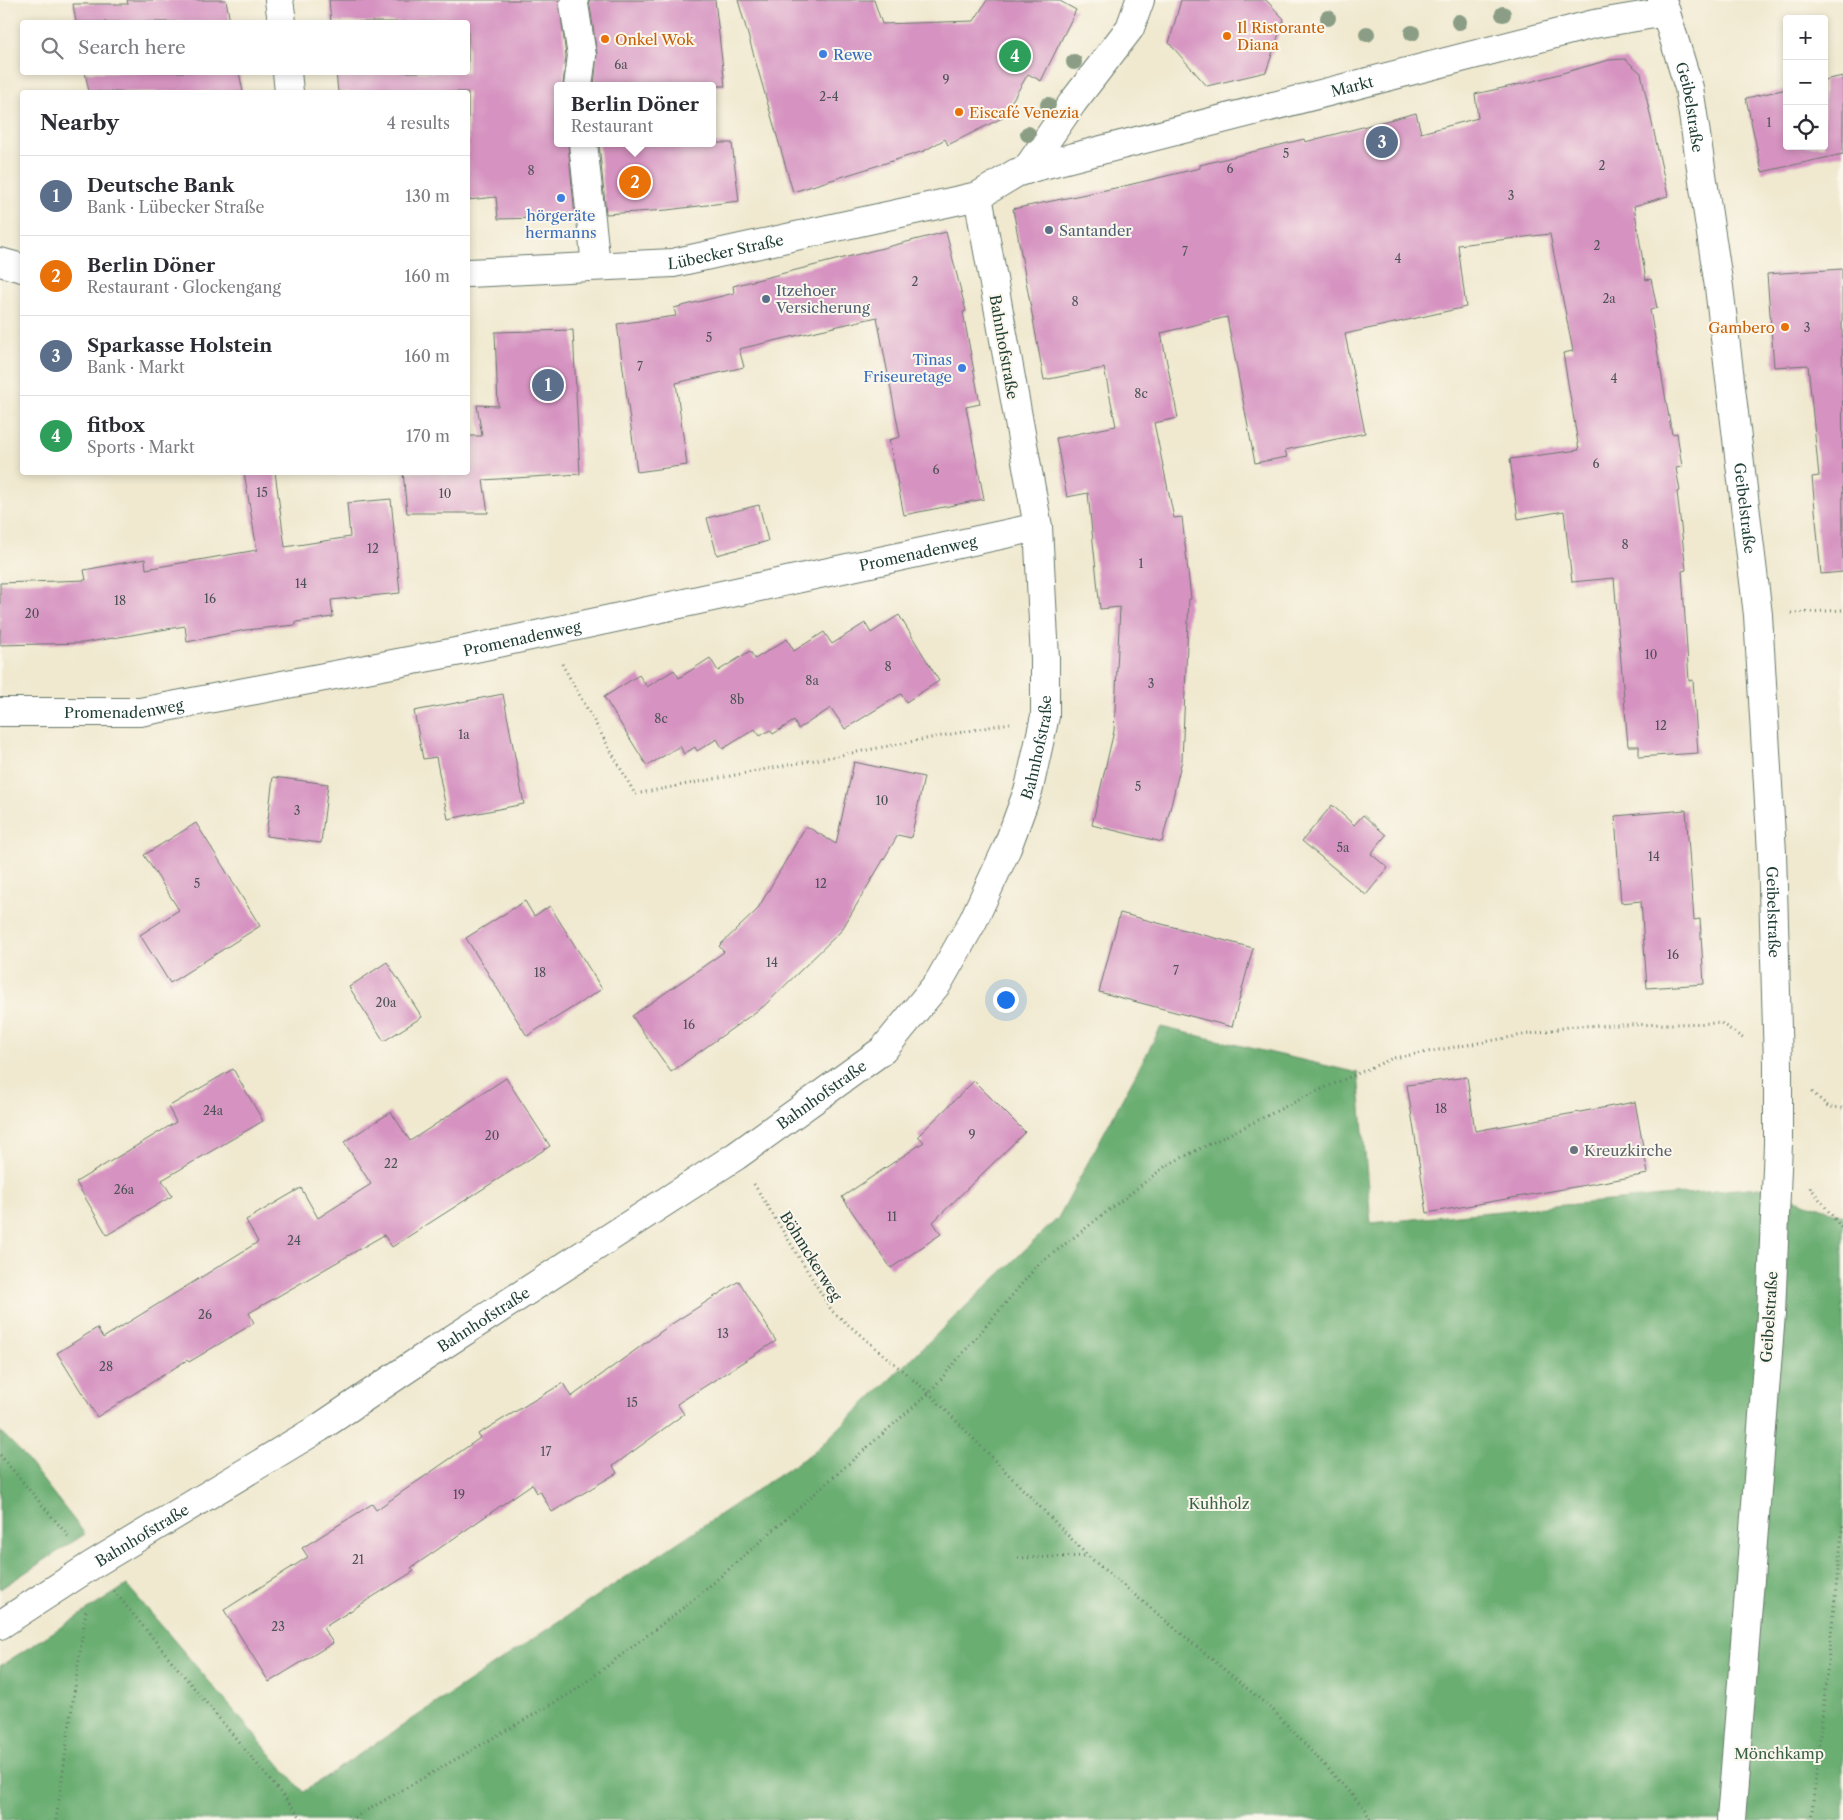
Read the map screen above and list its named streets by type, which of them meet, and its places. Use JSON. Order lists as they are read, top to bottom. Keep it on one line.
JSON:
{"streets":{"street":["Markt","Geibelstraße","Lübecker Straße","Bahnhofstraße","Promenadenweg"],"path":["Böhmckerweg"]},"crossings":[["Markt","Geibelstraße"],["Markt","Lübecker Straße"],["Markt","Bahnhofstraße"],["Lübecker Straße","Bahnhofstraße"],["Bahnhofstraße","Promenadenweg"],["Bahnhofstraße","Böhmckerweg"]],"parks":["Kuhholz","Mönchkamp"],"places":["Il Ristorante Diana","Onkel Wok","Rewe","Eiscafé Venezia","hörgeräte hermanns","Santander","Itzehoer Versicherung","Gambero","Tinas Friseuretage","Kreuzkirche"],"house_numbers":["6a","9","2-4","1","5","2","6","8","3","2","7","4","2","2a","8","3","5","7","4","8c","6","6","15","10","8","12","1","14","16","18","20","10","8","8a","3","8b","8c","12","1a","5","10","3","5a","14","5","12","16","14","7","18","20a","16","18","24a","9","20","22","26a","11","24","26","13","28","15","17","19","21","23"],"page":{"map_buttons":["+","−"],"search":"Search here","pins":["4","3","2","1"],"popup":["Berlin Döner","Restaurant"],"heading":["Nearby","4 results"],"list":[{"mark":"1","name":"Deutsche Bank","note":"Bank · Lübecker Straße","value":"130 m"},{"mark":"2","name":"Berlin Döner","note":"Restaurant · Glockengang","value":"160 m"},{"mark":"3","name":"Sparkasse Holstein","note":"Bank · Markt","value":"160 m"},{"mark":"4","name":"fitbox","note":"Sports · Markt","value":"170 m"}]}}
